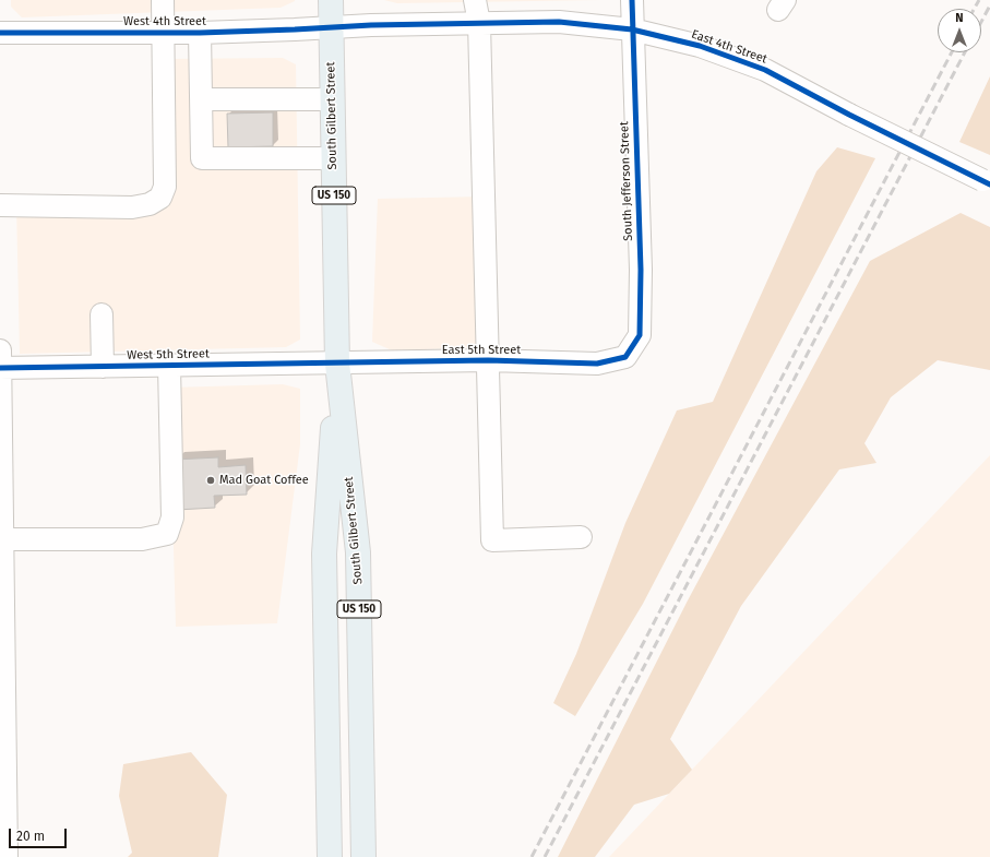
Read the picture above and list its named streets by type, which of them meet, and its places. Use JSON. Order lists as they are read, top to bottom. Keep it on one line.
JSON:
{"streets":{"main road":["South Gilbert Street","US 150"],"street":["West 4th Street","East 4th Street","South Jefferson Street","East 5th Street","West 5th Street"]},"crossings":[["West 4th Street","East 4th Street"],["West 4th Street","South Gilbert Street"],["East 4th Street","South Gilbert Street"],["East 4th Street","South Jefferson Street"],["South Gilbert Street","East 5th Street"],["South Gilbert Street","West 5th Street"],["South Jefferson Street","East 5th Street"],["East 5th Street","West 5th Street"]],"places":["Mad Goat Coffee"],"scale_bar":"20 m","north":"top"}
